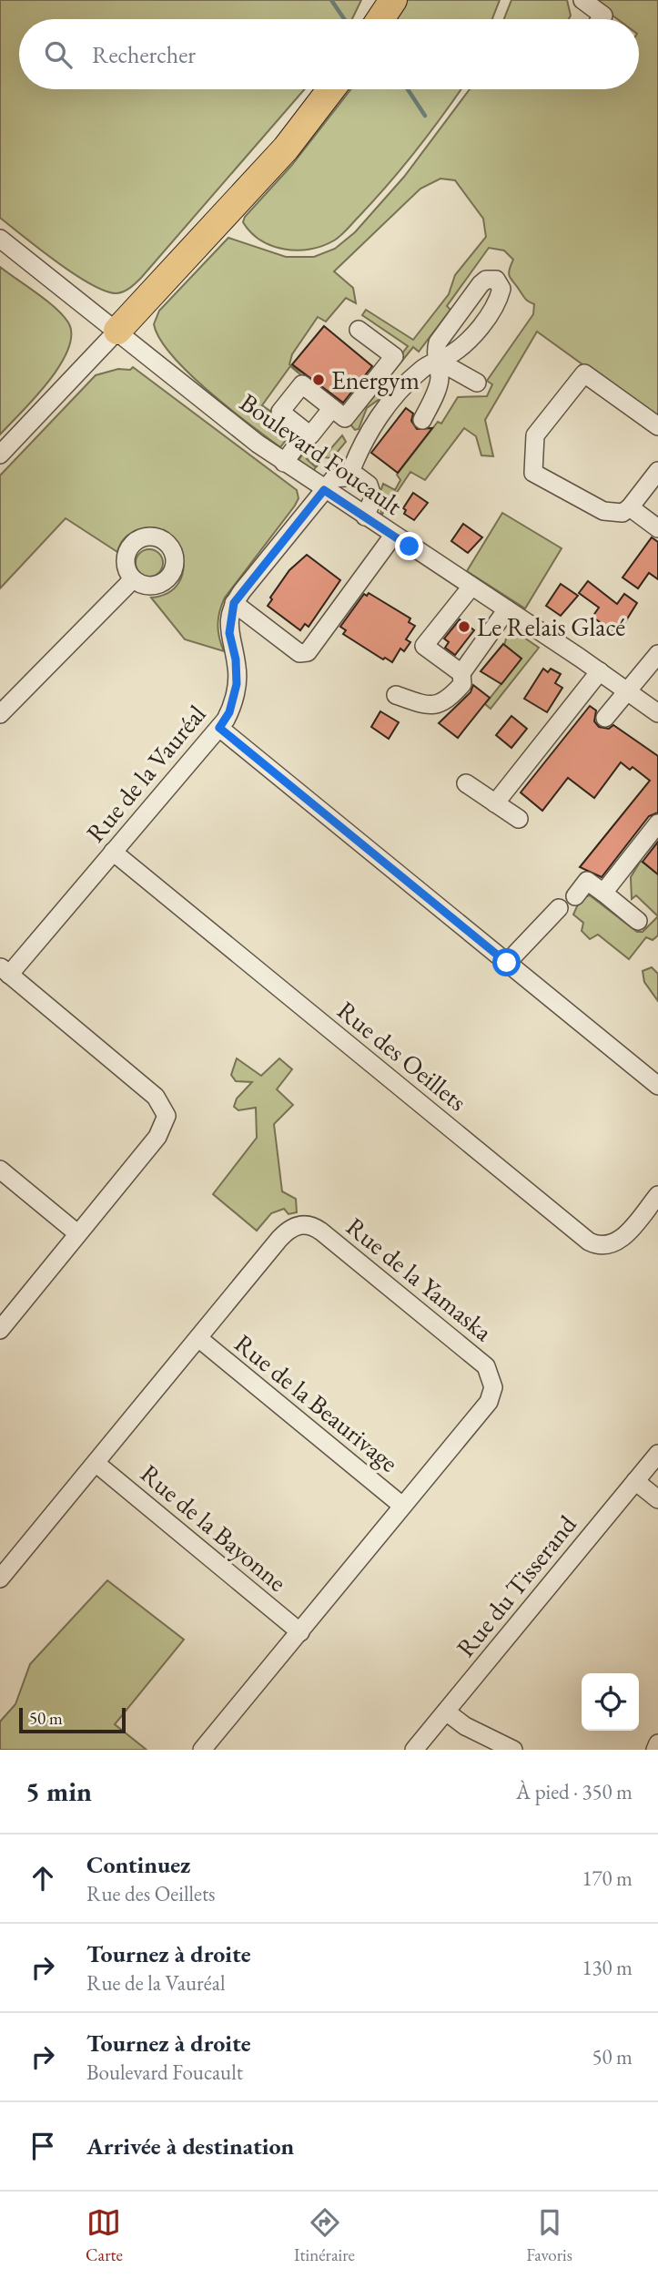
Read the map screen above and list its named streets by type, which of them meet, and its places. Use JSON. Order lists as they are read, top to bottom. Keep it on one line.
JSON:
{"streets":{"street":["Boulevard Foucault","Rue de la Vauréal","Rue des Oeillets","Rue de la Yamaska","Rue de la Beaurivage","Rue de la Bayonne","Rue du Tisserand"]},"crossings":[["Rue de la Vauréal","Rue des Oeillets"],["Rue de la Yamaska","Rue de la Beaurivage"],["Rue de la Yamaska","Rue de la Bayonne"]],"places":["Energym","Le Relais Glacé"],"scale_bar":"50 m","page":{"search":"Rechercher","scale":"50 m","heading":["5 min","À pied · 350 m"],"list":[["Continuez","Rue des Oeillets","170 m"],["Tournez à droite","Rue de la Vauréal","130 m"],["Tournez à droite","Boulevard Foucault","50 m"],"Arrivée à destination"],"nav":["Carte","Itinéraire","Favoris"]}}
